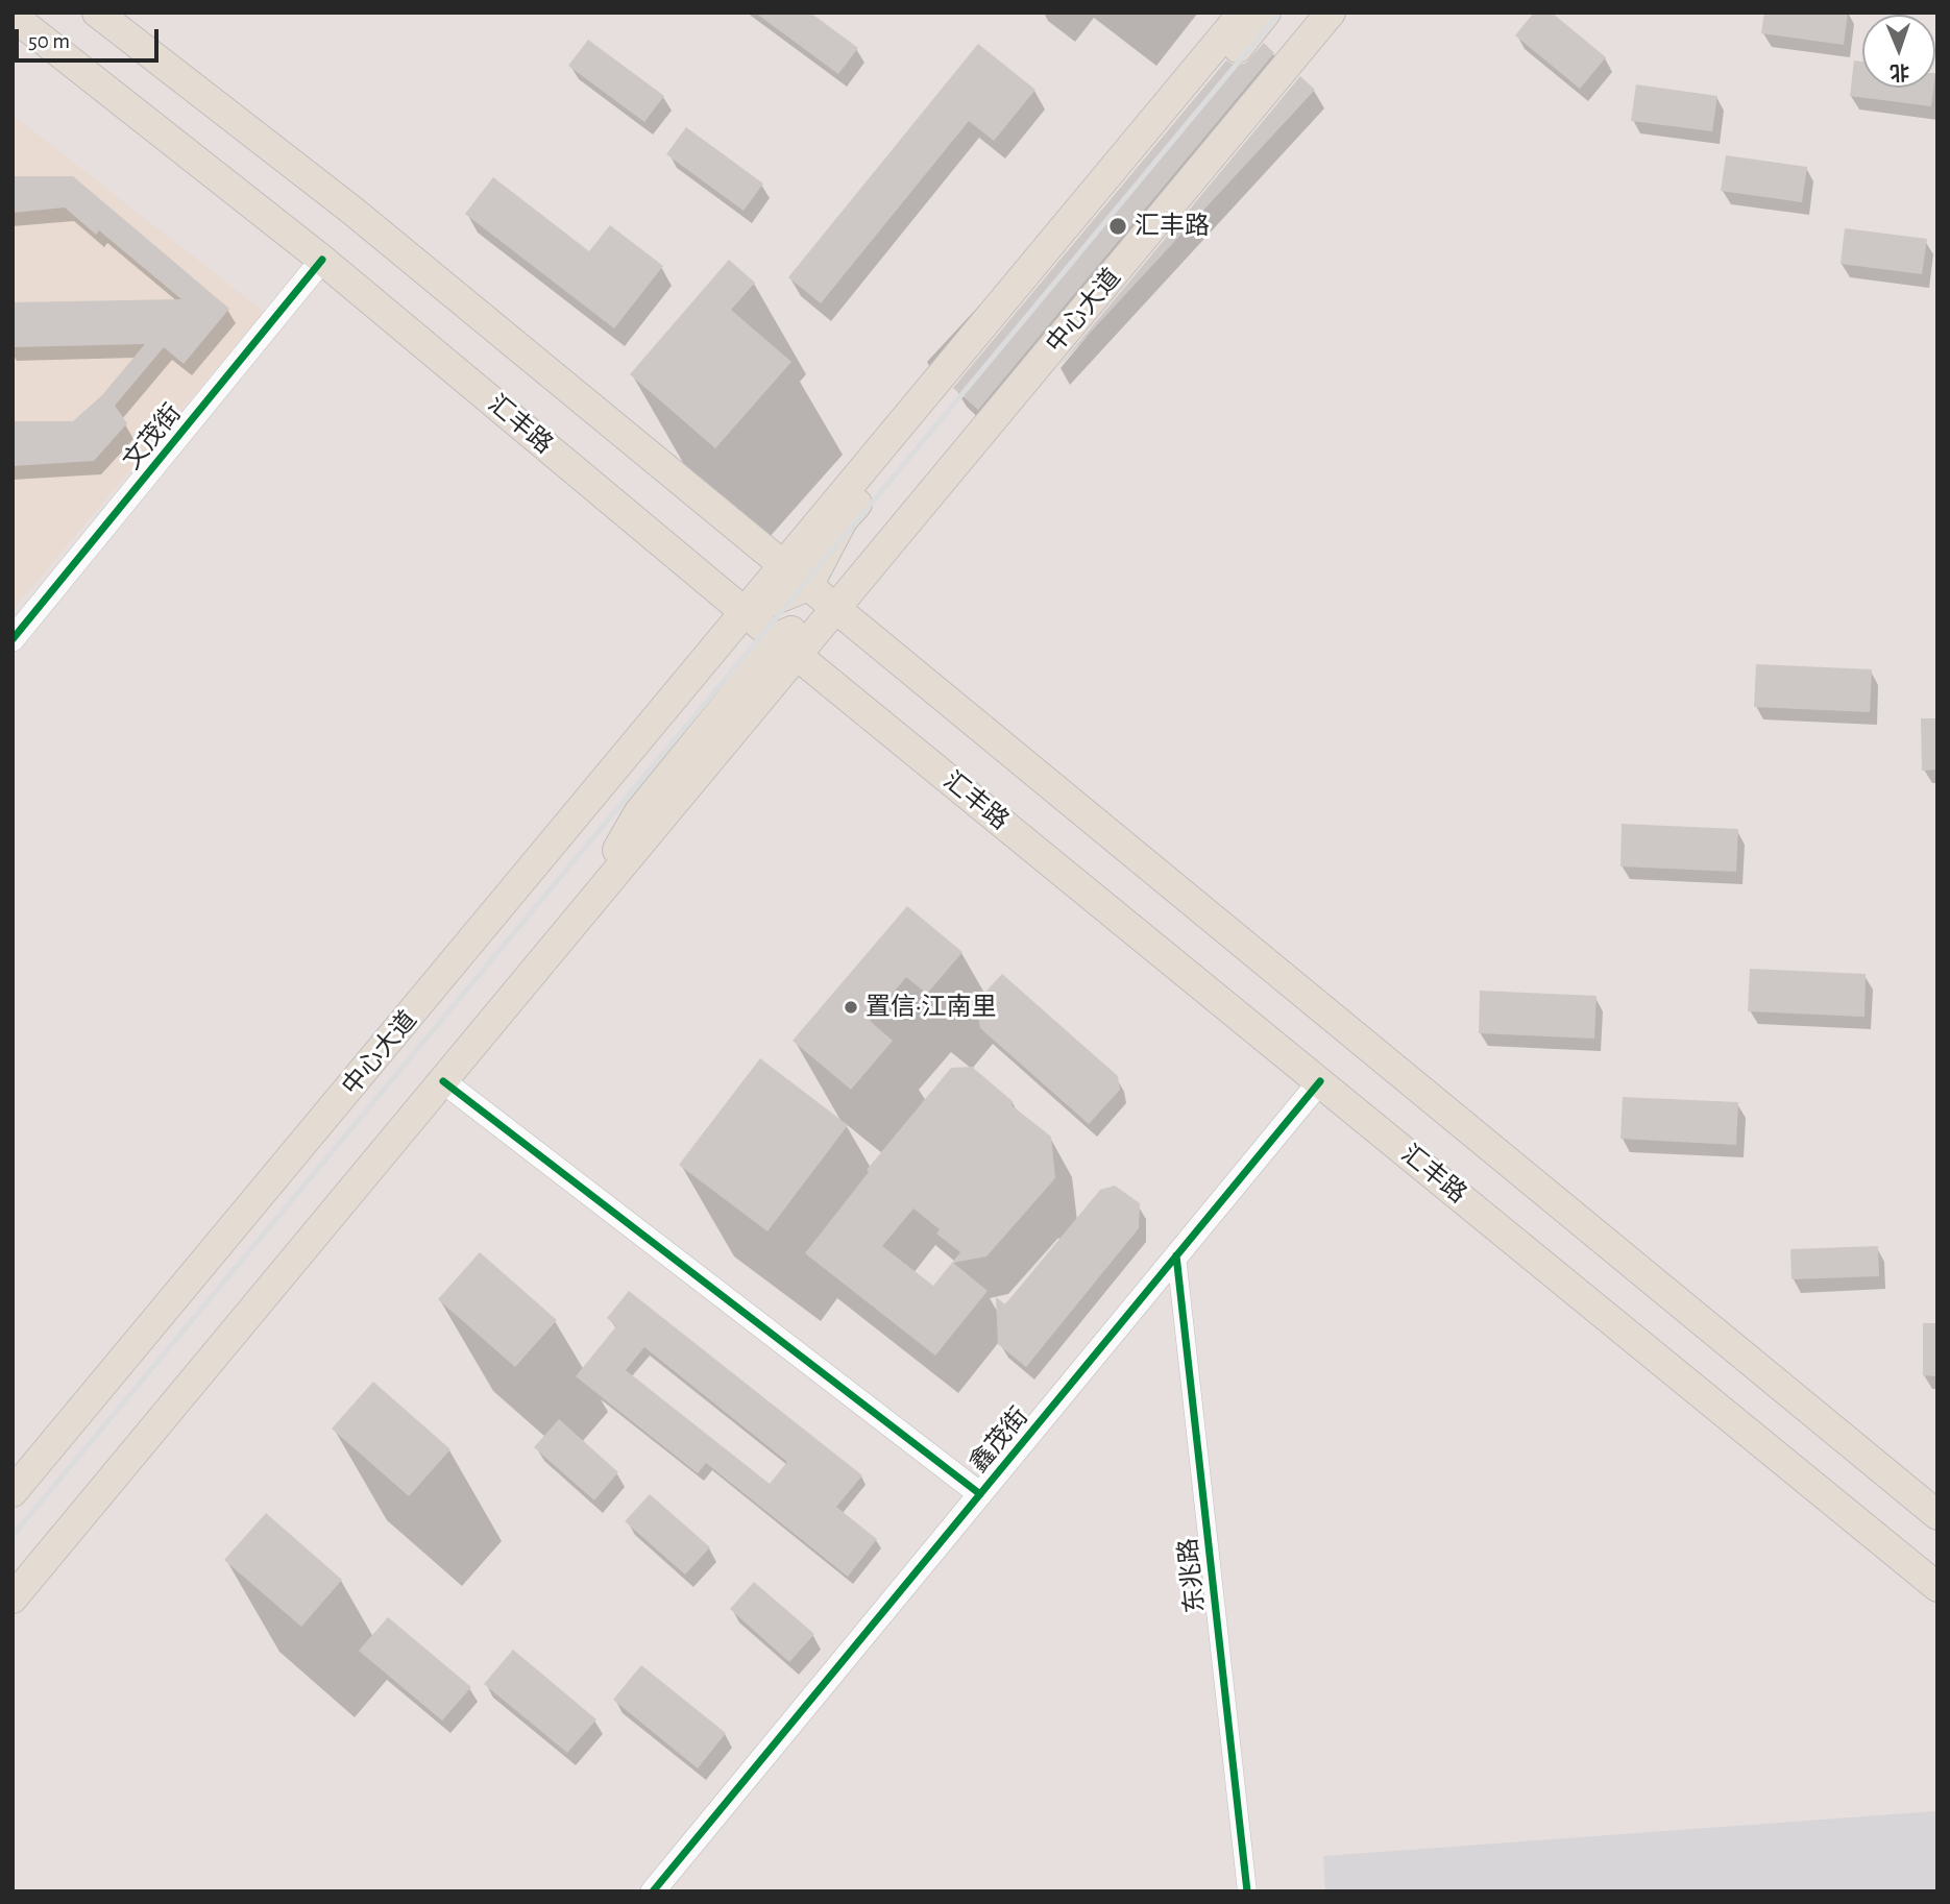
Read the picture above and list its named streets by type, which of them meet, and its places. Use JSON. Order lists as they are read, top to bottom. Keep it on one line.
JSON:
{"streets":{"main road":["中心大道","汇丰路"],"street":["文茂街","鑫茂街","东兆路"]},"crossings":[["中心大道","汇丰路"],["汇丰路","文茂街"],["汇丰路","鑫茂街"],["鑫茂街","东兆路"]],"places":["汇丰路","置信·江南里"],"scale_bar":"50 m","north":"bottom"}
